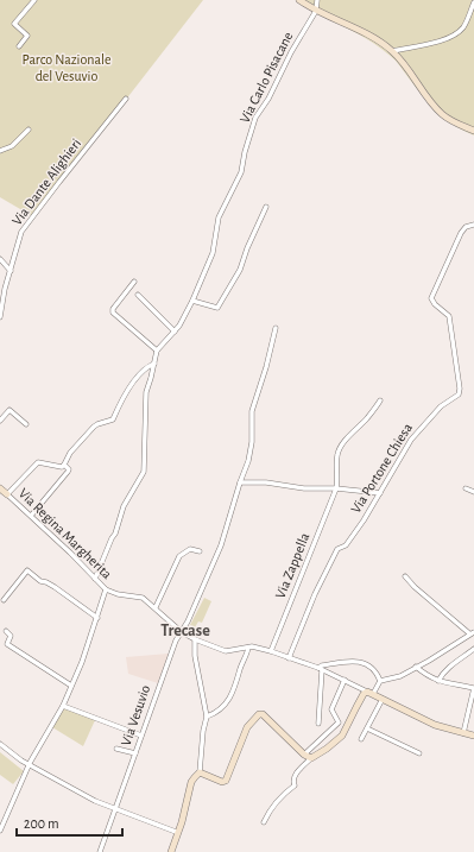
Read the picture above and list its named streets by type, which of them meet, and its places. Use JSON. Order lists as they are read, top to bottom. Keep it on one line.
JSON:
{"streets":{"street":["Via Carlo Pisacane","Via Dante Alighieri","Via Portone Chiesa","Via Regina Margherita","Via Zappella","Via Vesuvio"]},"crossings":[["Via Portone Chiesa","Via Regina Margherita"],["Via Regina Margherita","Via Zappella"],["Via Regina Margherita","Via Vesuvio"]],"districts":["Trecase"],"parks":["Parco Nazionale del Vesuvio"],"scale_bar":"200 m"}
